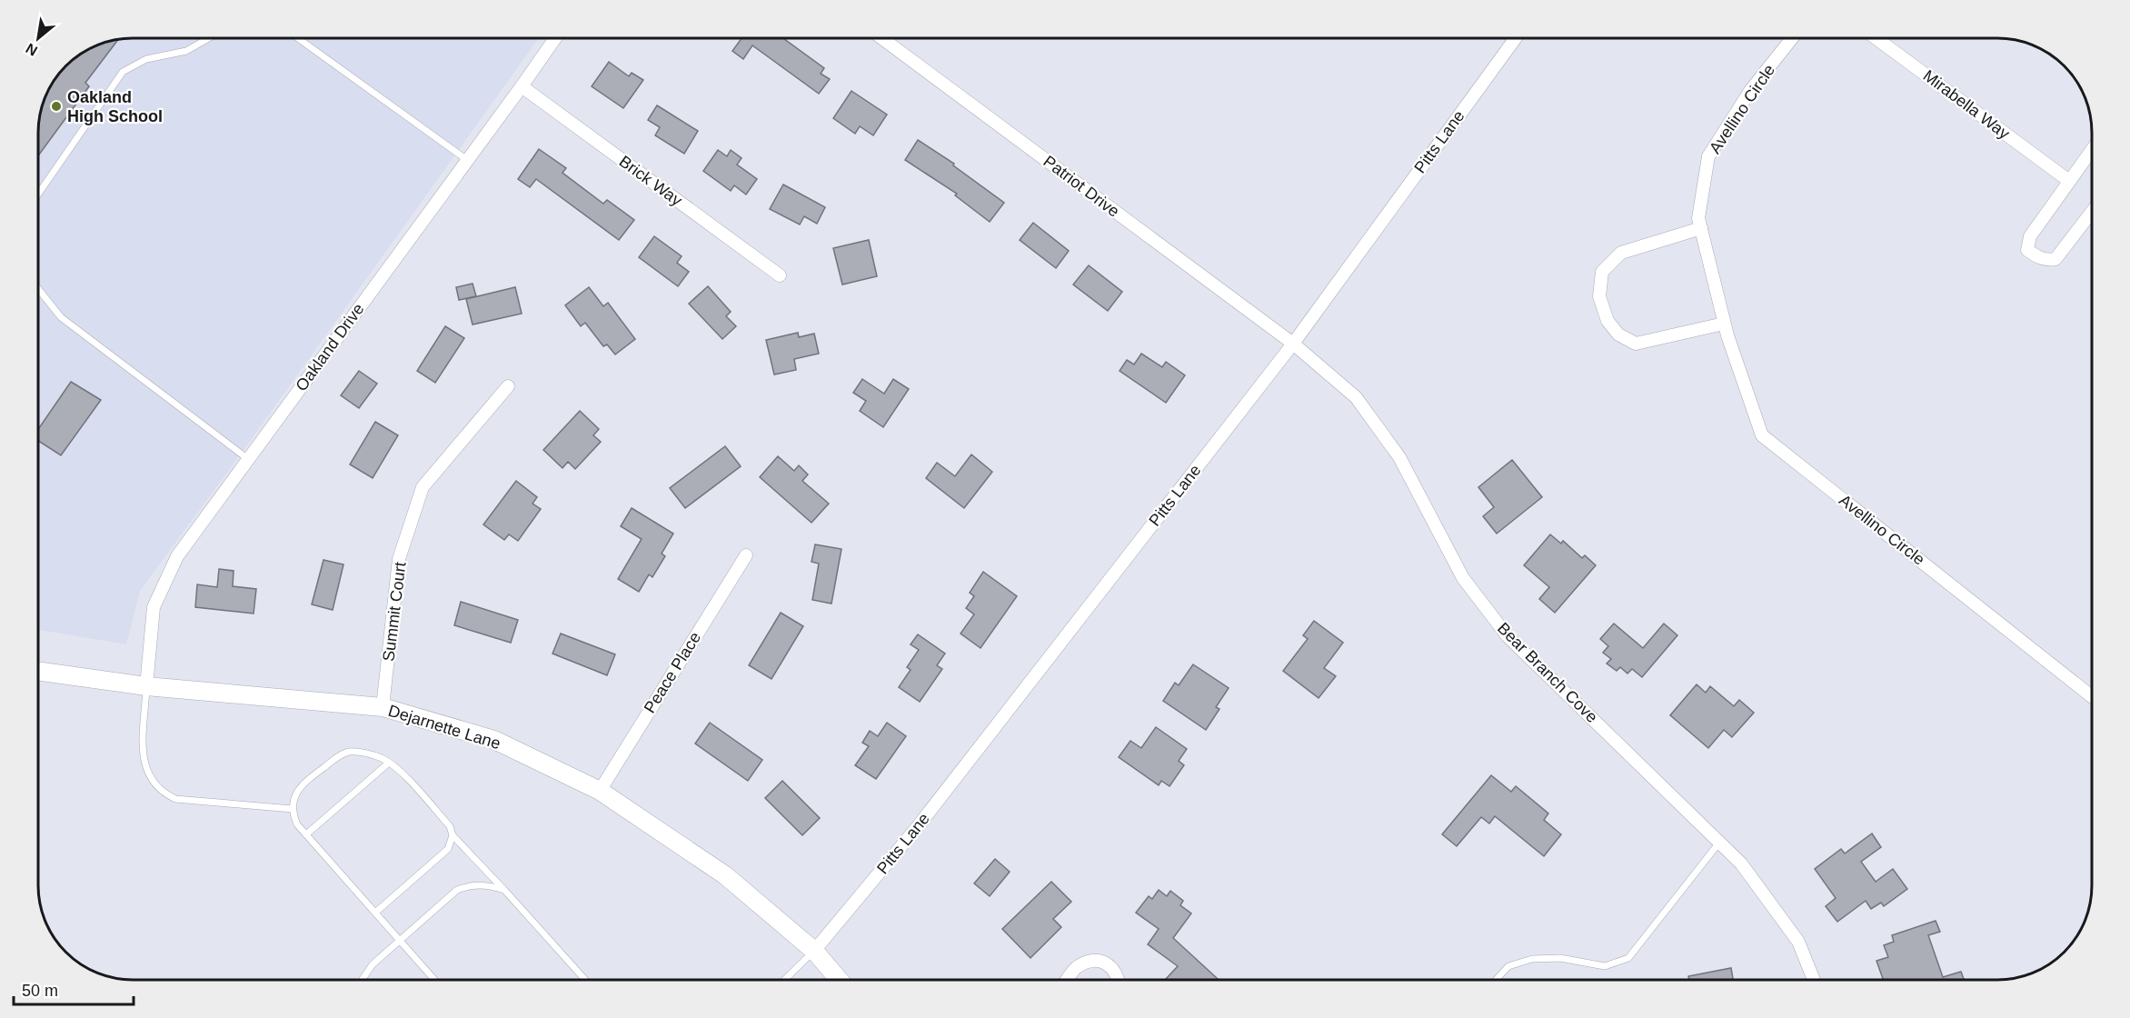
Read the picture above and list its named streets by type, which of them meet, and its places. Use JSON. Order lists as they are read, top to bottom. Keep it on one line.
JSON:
{"streets":{"main road":["Dejarnette Lane"],"street":["Mirabella Way","Avellino Circle","Pitts Lane","Brick Way","Patriot Drive","Oakland Drive","Summit Court","Peace Place","Bear Branch Cove"]},"crossings":[["Pitts Lane","Patriot Drive"],["Pitts Lane","Bear Branch Cove"],["Pitts Lane","Dejarnette Lane"],["Brick Way","Oakland Drive"],["Patriot Drive","Bear Branch Cove"],["Oakland Drive","Dejarnette Lane"],["Summit Court","Dejarnette Lane"],["Peace Place","Dejarnette Lane"]],"places":["Oakland High School"],"scale_bar":"50 m","north":"bottom left"}
